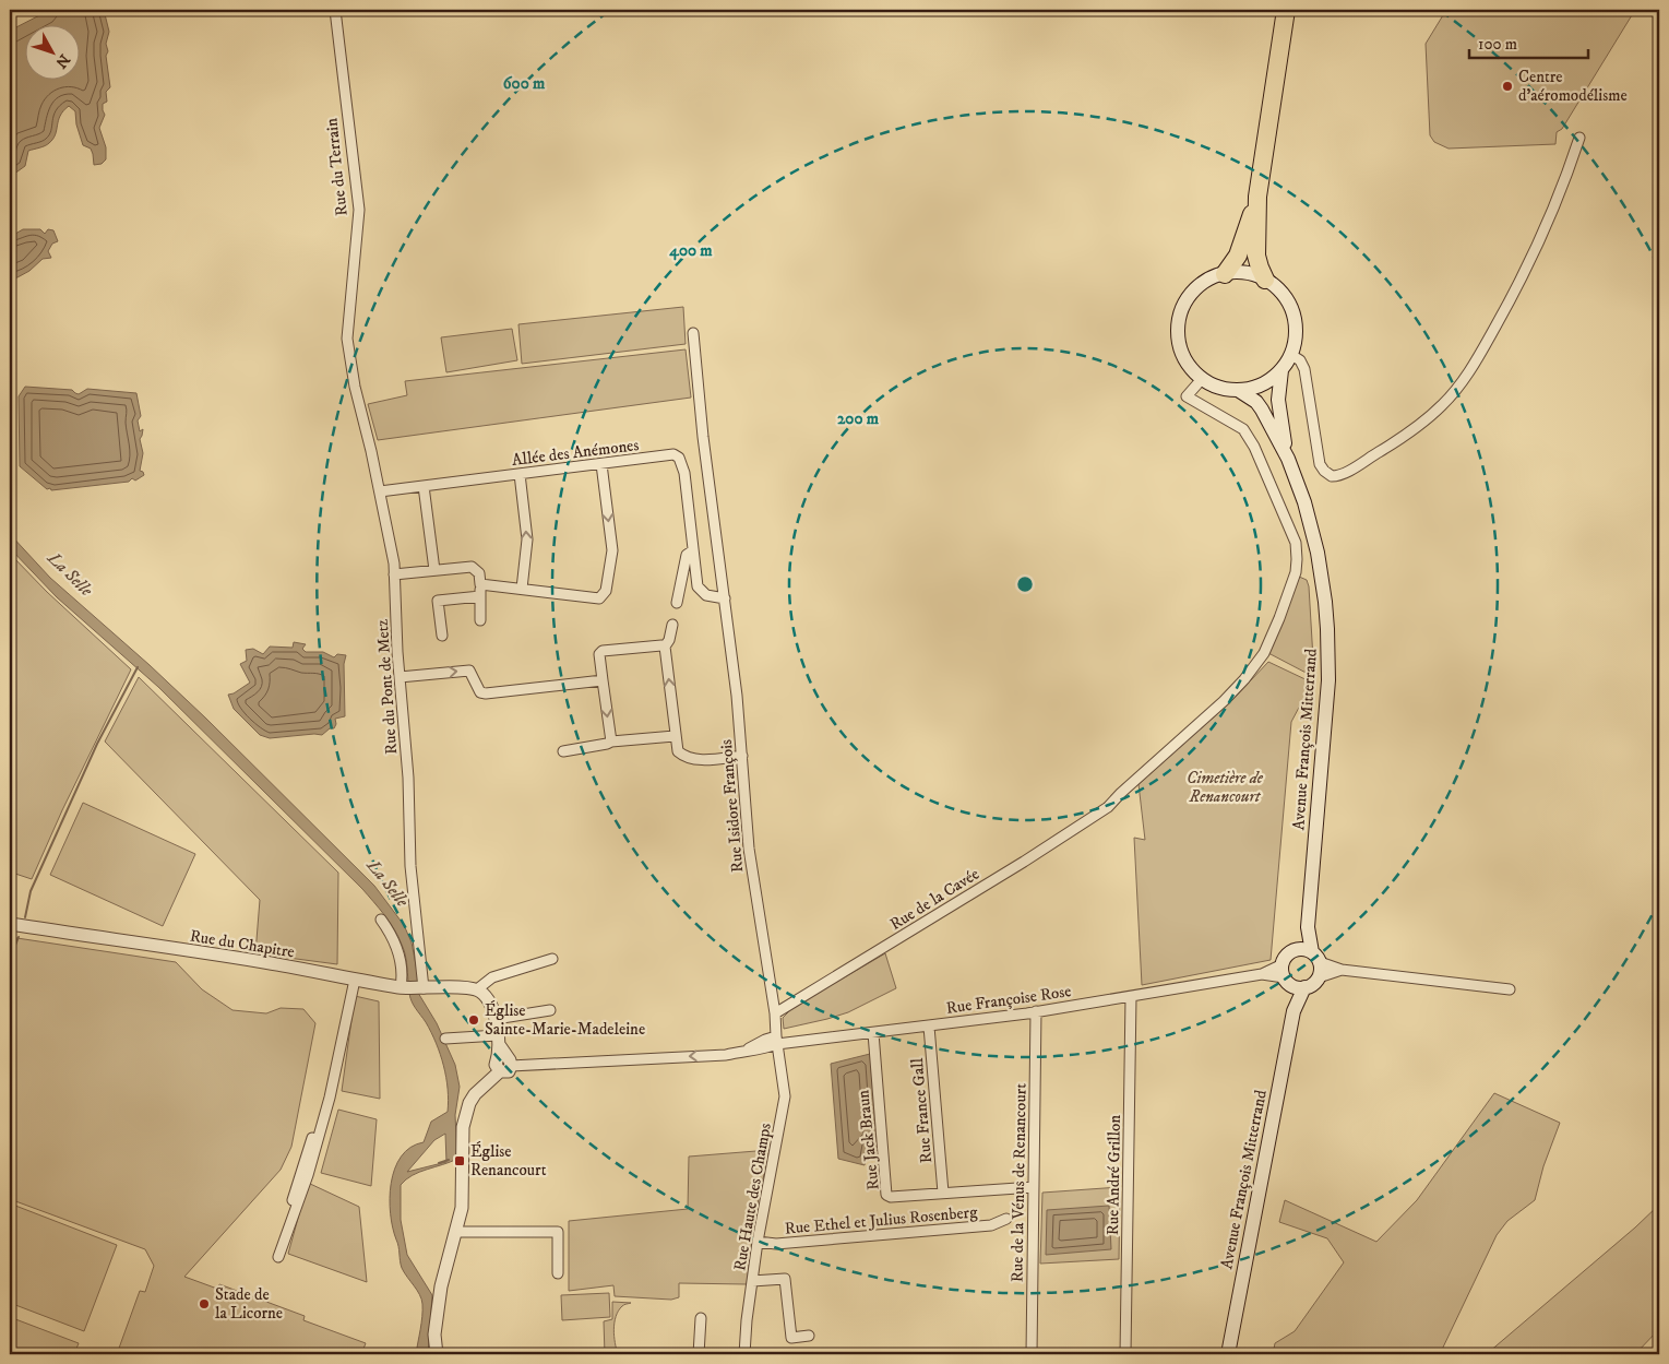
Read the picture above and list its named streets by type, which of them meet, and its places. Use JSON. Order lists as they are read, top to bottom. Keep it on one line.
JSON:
{"streets":{"main road":["Avenue François Mitterrand"],"street":["Rue du Terrain","Allée des Anémones","Rue du Pont de Metz","Rue Isidore François","Rue de la Cavée","Rue du Chapitre","Rue Françoise Rose","Rue France Gall","Rue Jack Braun","Rue André Grillon","Rue de la Vénus de Renancourt","Rue Haute des Champs","Rue Ethel et Julius Rosenberg"]},"crossings":[["Rue du Terrain","Rue du Pont de Metz"],["Allée des Anémones","Rue du Pont de Metz"],["Allée des Anémones","Rue Isidore François"],["Rue du Pont de Metz","Rue du Chapitre"],["Avenue François Mitterrand","Rue de la Cavée"],["Avenue François Mitterrand","Rue Françoise Rose"],["Rue Isidore François","Rue de la Cavée"],["Rue Isidore François","Rue Françoise Rose"],["Rue Isidore François","Rue Haute des Champs"],["Rue Françoise Rose","Rue France Gall"],["Rue Françoise Rose","Rue Jack Braun"],["Rue Françoise Rose","Rue André Grillon"],["Rue Françoise Rose","Rue de la Vénus de Renancourt"],["Rue Françoise Rose","Rue Haute des Champs"],["Rue France Gall","Rue Jack Braun"],["Rue Jack Braun","Rue de la Vénus de Renancourt"],["Rue Haute des Champs","Rue Ethel et Julius Rosenberg"]],"water":["La Selle"],"parks":["Cimetière de Renancourt"],"places":{"other":["Centre d'aéromodélisme","Église Sainte-Marie-Madeleine","Stade de la Licorne"],"transit":["Église Renancourt"]},"scale_bar":"100 m","north":"bottom right","rings":["600 m","400 m","200 m"]}
